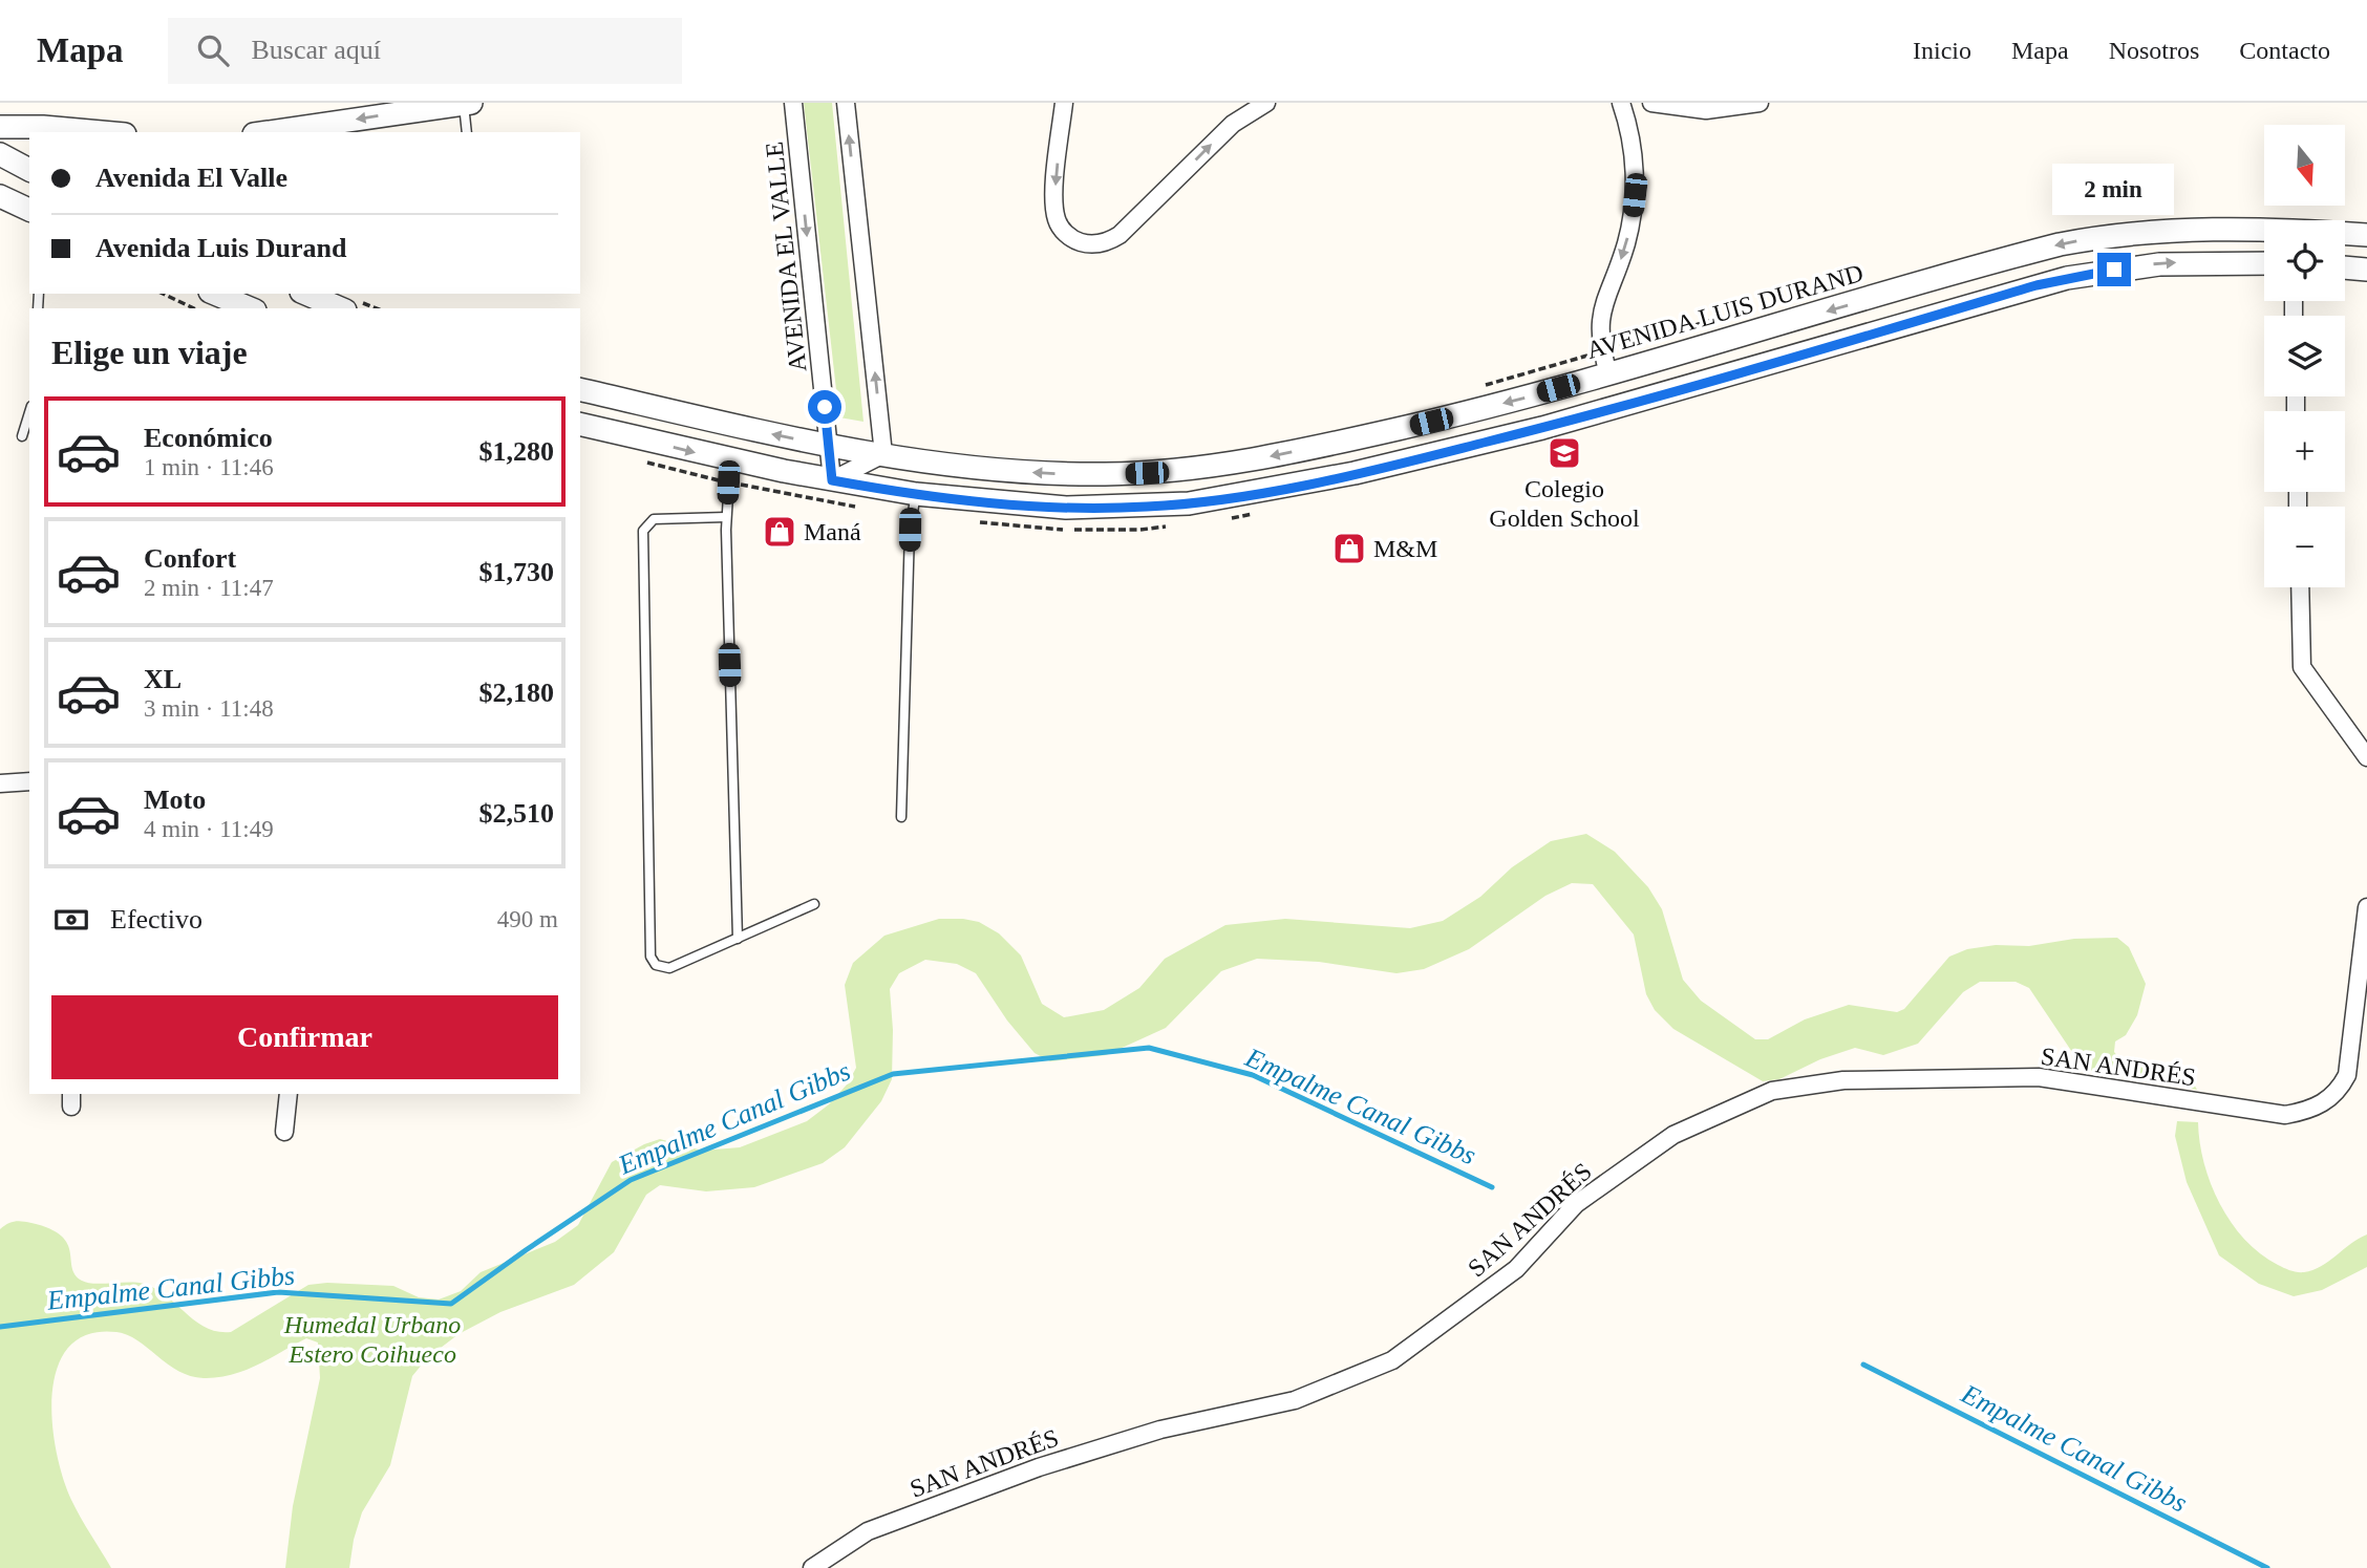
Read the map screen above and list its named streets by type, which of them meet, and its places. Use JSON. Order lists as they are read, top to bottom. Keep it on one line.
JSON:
{"streets":{"street":["AVENIDA EL VALLE","AVENIDA LUIS DURAND","SAN ANDRÉS"]},"crossings":[["AVENIDA EL VALLE","AVENIDA LUIS DURAND"]],"water":["Empalme Canal Gibbs"],"parks":["Humedal Urbano Estero Coihueco"],"places":{"school or university":["Colegio Golden School"],"shop":["Maná","M&M"]},"north":"bottom","page":{"header":"Mapa","search":"Buscar aquí","nav":["Inicio","Mapa","Nosotros","Contacto"],"map_buttons":["+","−"],"banner":["Avenida El Valle","Avenida Luis Durand"],"bubble":"2 min","heading":"Elige un viaje","list":[{"name":"Económico","note":"1 min · 11:46","value":"$1,280"},{"name":"Confort","note":"2 min · 11:47","value":"$1,730"},{"name":"XL","note":"3 min · 11:48","value":"$2,180"},{"name":"Moto","note":"4 min · 11:49","value":"$2,510"}],"pay":["Efectivo","490 m"],"buttons":"Confirmar"}}
